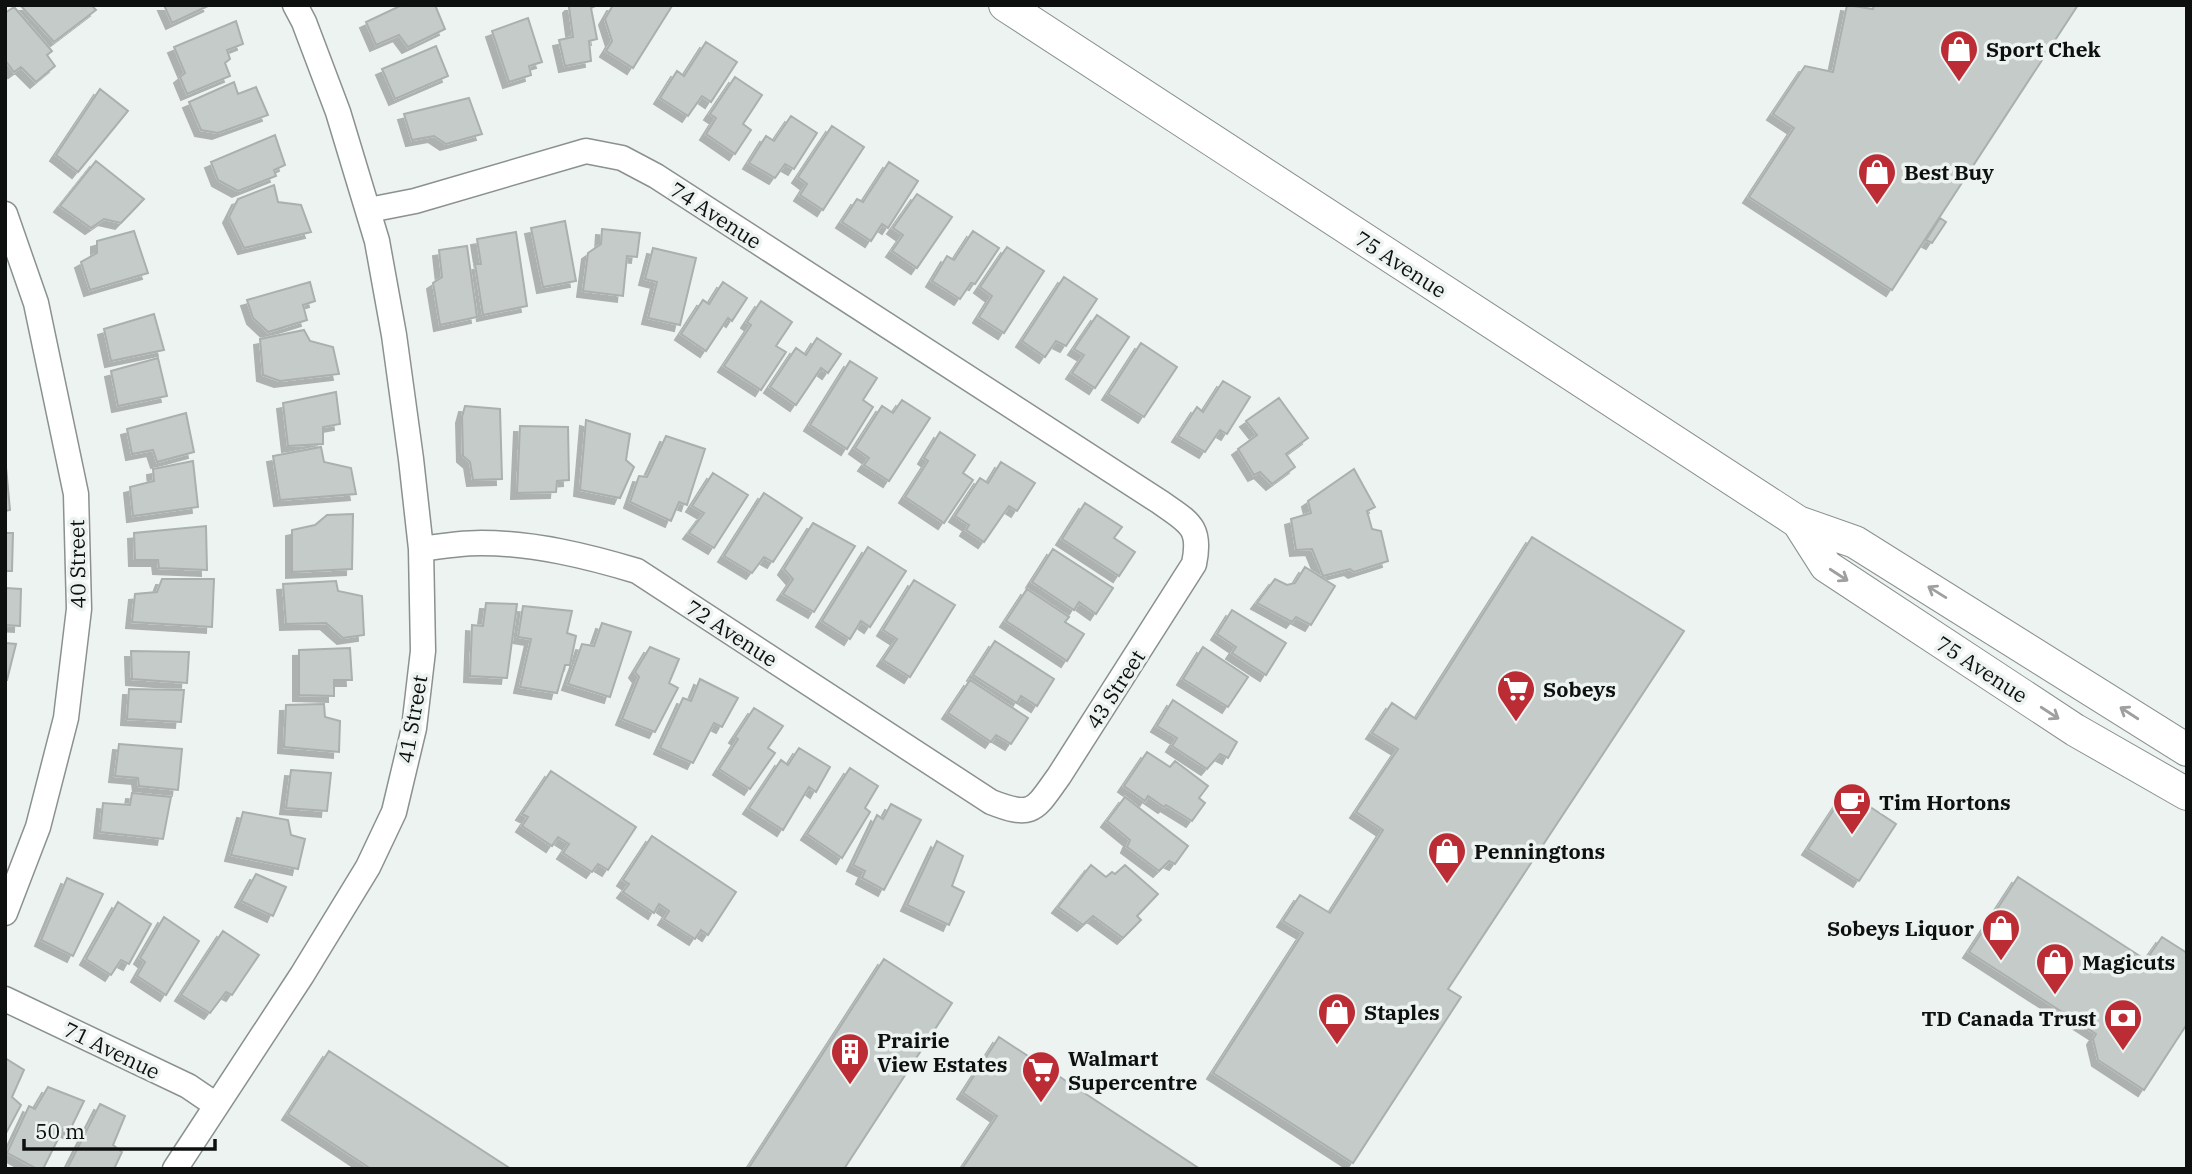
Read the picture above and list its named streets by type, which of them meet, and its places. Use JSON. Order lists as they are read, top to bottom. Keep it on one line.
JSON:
{"streets":{"main road":["75 Avenue"],"street":["74 Avenue","40 Street","72 Avenue","43 Street","41 Street","71 Avenue"]},"crossings":[["74 Avenue","43 Street"],["74 Avenue","41 Street"],["72 Avenue","43 Street"],["72 Avenue","41 Street"],["41 Street","71 Avenue"]],"places":{"shop":["Sport Chek","Best Buy","Penningtons","Sobeys Liquor","Magicuts","Staples"],"supermarket":["Sobeys","Walmart Supercentre"],"cafe":["Tim Hortons"],"bank":["TD Canada Trust"],"building":["Prairie View Estates"]},"scale_bar":"50 m"}
